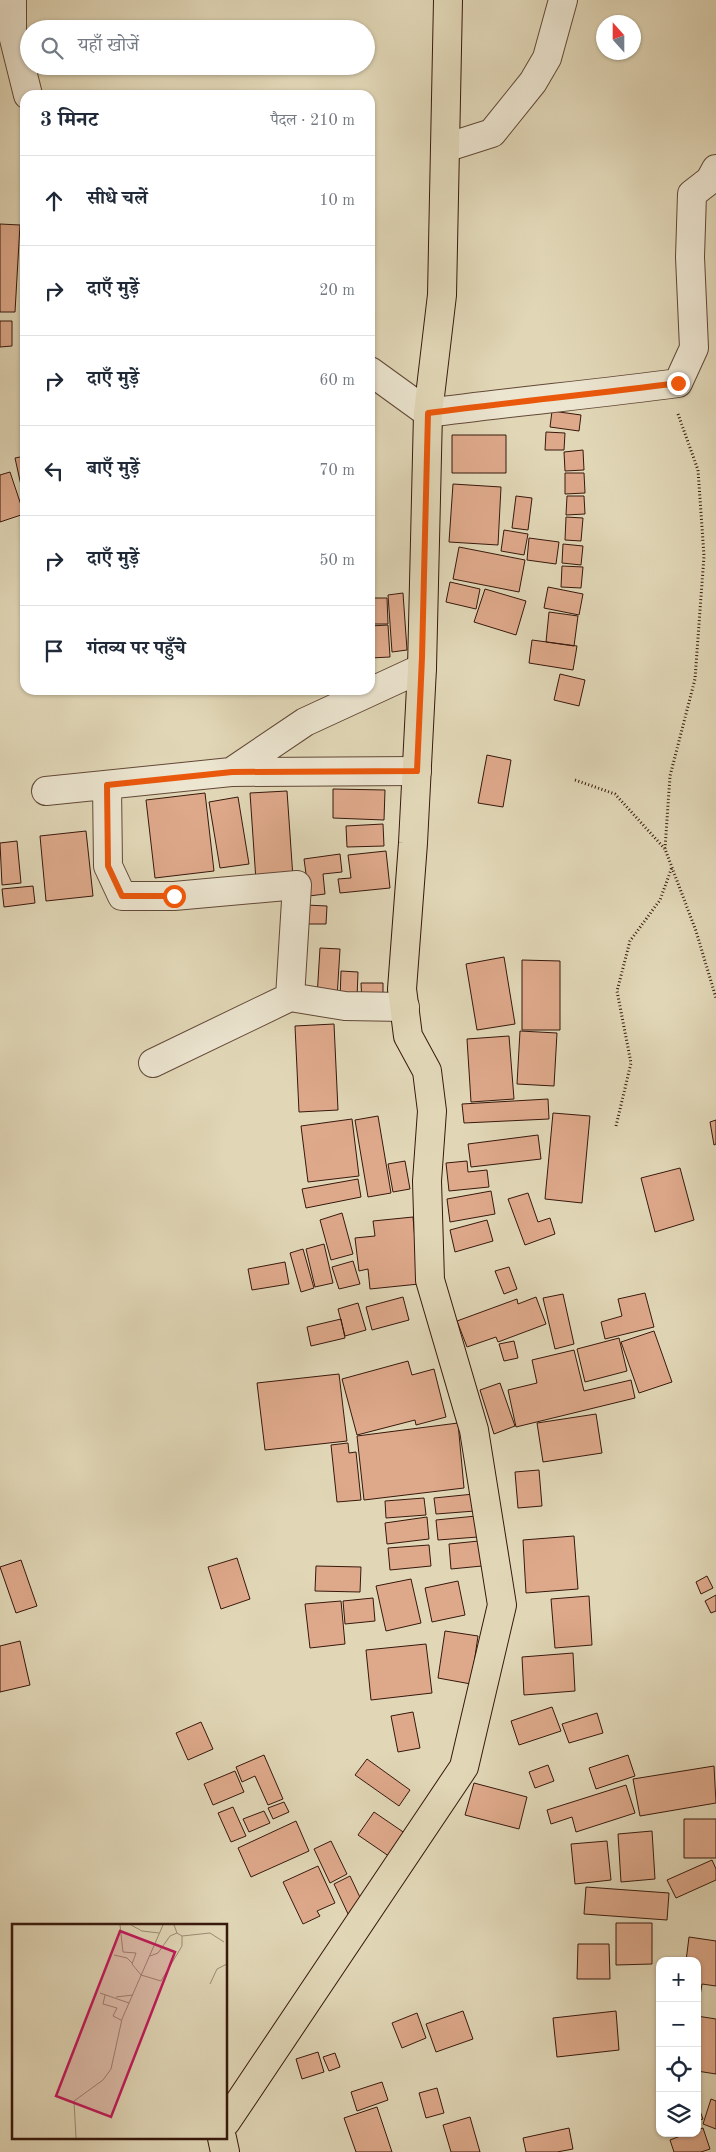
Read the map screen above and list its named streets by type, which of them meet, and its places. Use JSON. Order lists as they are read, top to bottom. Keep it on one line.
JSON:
{"north":"top","page":{"search":"यहाँ खोजें","heading":["3 मिनट","पैदल · 210 m"],"list":[["सीधे चलें","10 m"],["दाएँ मुड़ें","20 m"],["दाएँ मुड़ें","60 m"],["बाएँ मुड़ें","70 m"],["दाएँ मुड़ें","50 m"],"गंतव्य पर पहुँचे"],"map_buttons":["+","−"]}}
